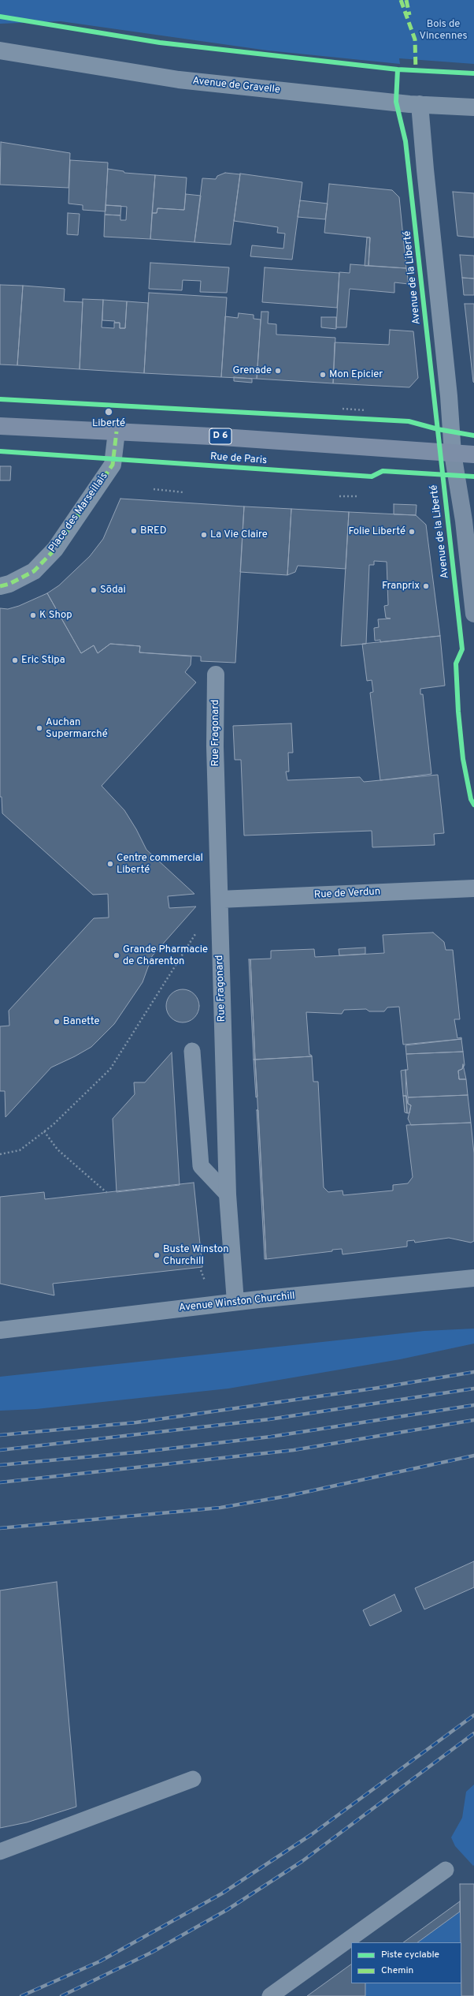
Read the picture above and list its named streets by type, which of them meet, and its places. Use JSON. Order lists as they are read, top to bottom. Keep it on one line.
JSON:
{"streets":{"main road":["D 6","Rue de Paris"],"street":["Avenue de Gravelle","Place des Marseillais","Rue Fragonard","Rue de Verdun","Avenue Winston Churchill"],"cycle path":["Avenue de la Liberté"]},"crossings":[["Rue de Paris","Place des Marseillais"],["Rue Fragonard","Rue de Verdun"],["Rue Fragonard","Avenue Winston Churchill"]],"parks":["Bois de Vincennes"],"places":["Grenade","Mon Epicier","Liberté","BRED","Folie Liberté","La Vie Claire","Franprix","Sōdai","K Shop","Eric Stipa","Auchan Supermarché","Centre commercial Liberté","Grande Pharmacie de Charenton","Banette","Buste Winston Churchill"],"legend":["Piste cyclable","Chemin"]}
